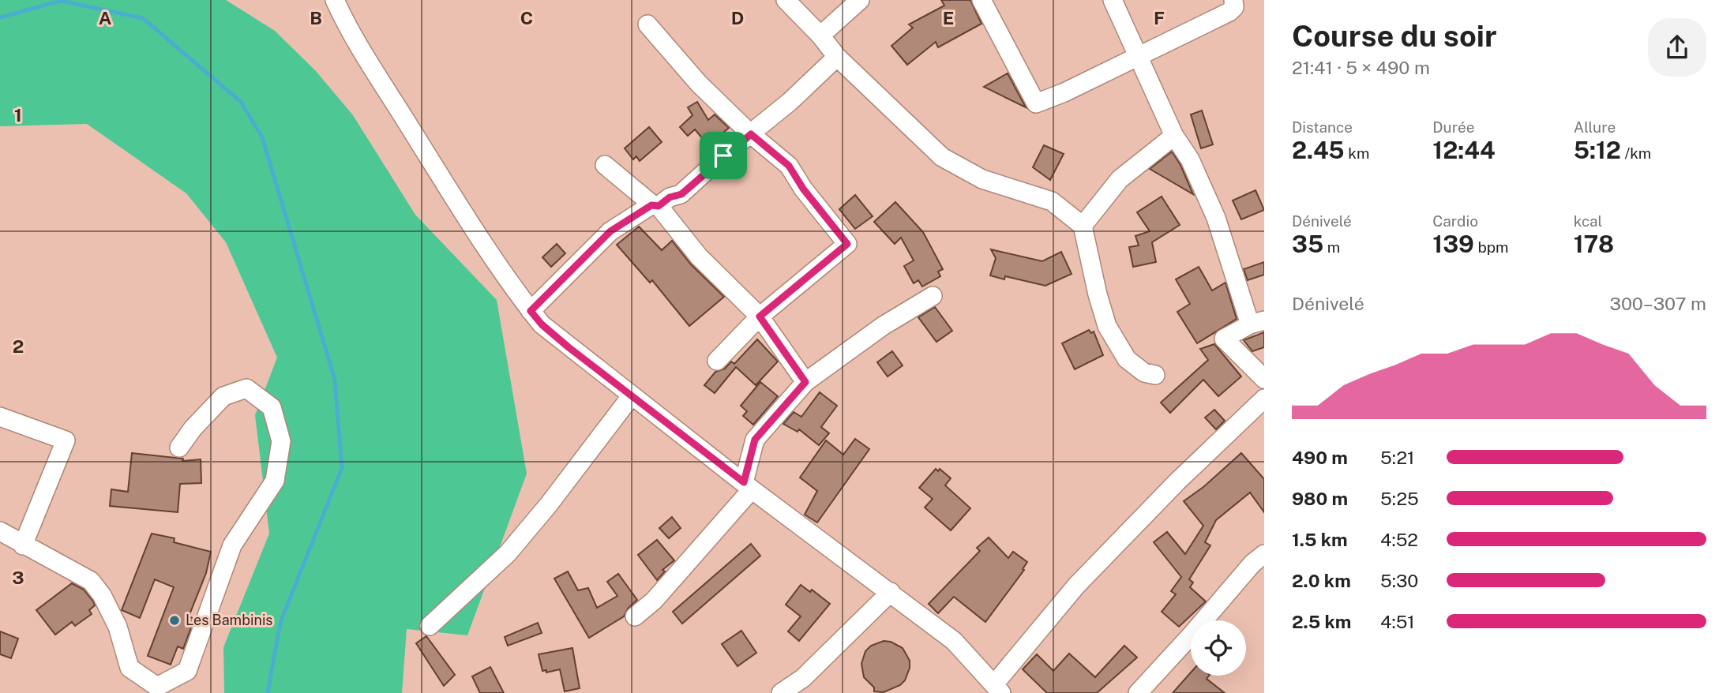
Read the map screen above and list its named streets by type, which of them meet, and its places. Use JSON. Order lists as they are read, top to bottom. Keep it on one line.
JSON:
{"places":["Les Bambinis"],"page":{"heading":["Course du soir","21:41 · 5 × 490 m"],"stats":[["Distance","2.45 km"],["Durée","12:44"],["Allure","5:12 /km"],["Dénivelé","35 m"],["Cardio","139 bpm"],["kcal","178"]],"chart":["Dénivelé","300–307 m"],"list":[{"name":"490 m","note":"5:21"},{"name":"980 m","note":"5:25"},{"name":"1.5 km","note":"4:52"},{"name":"2.0 km","note":"5:30"},{"name":"2.5 km","note":"4:51"}]},"grid":{"columns":["A","B","C","D","E","F"],"rows":["1","2","3"]}}
